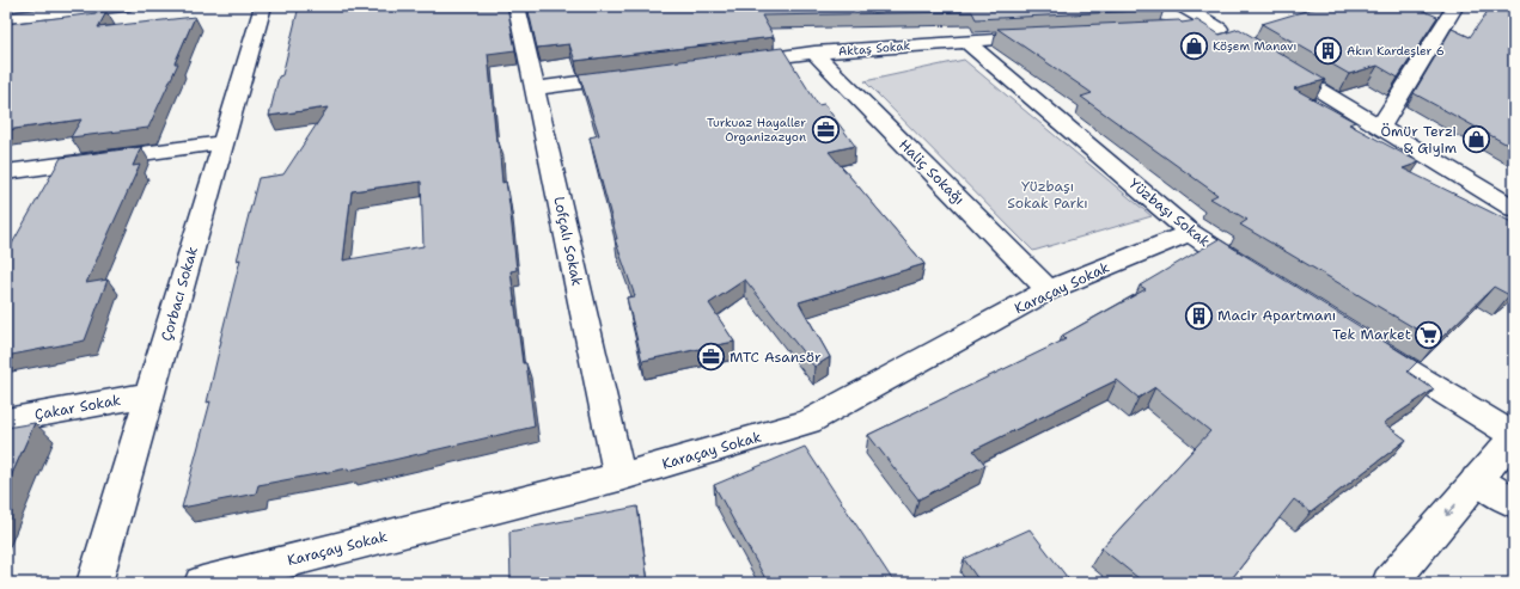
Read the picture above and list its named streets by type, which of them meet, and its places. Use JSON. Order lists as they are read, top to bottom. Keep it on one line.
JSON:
{"streets":{"street":["Aktaş Sokak","Haliç Sokağı","Yüzbaşı Sokak","Lofçalı Sokak","Karaçay Sokak","Çorbacı Sokak","Çakar Sokak"]},"crossings":[["Aktaş Sokak","Haliç Sokağı"],["Aktaş Sokak","Yüzbaşı Sokak"],["Haliç Sokağı","Karaçay Sokak"],["Yüzbaşı Sokak","Karaçay Sokak"],["Lofçalı Sokak","Karaçay Sokak"],["Çorbacı Sokak","Çakar Sokak"]],"parks":["Yüzbaşı Sokak Parkı"],"places":{"shop":["Köşem Manavı","Ömür Terzi & Giyim"],"building":["Akın Kardeşler 6","Macir Apartmanı"],"office":["Turkuaz Hayaller Organizazyon","MTC Asansör"],"supermarket":["Tek Market"]}}
